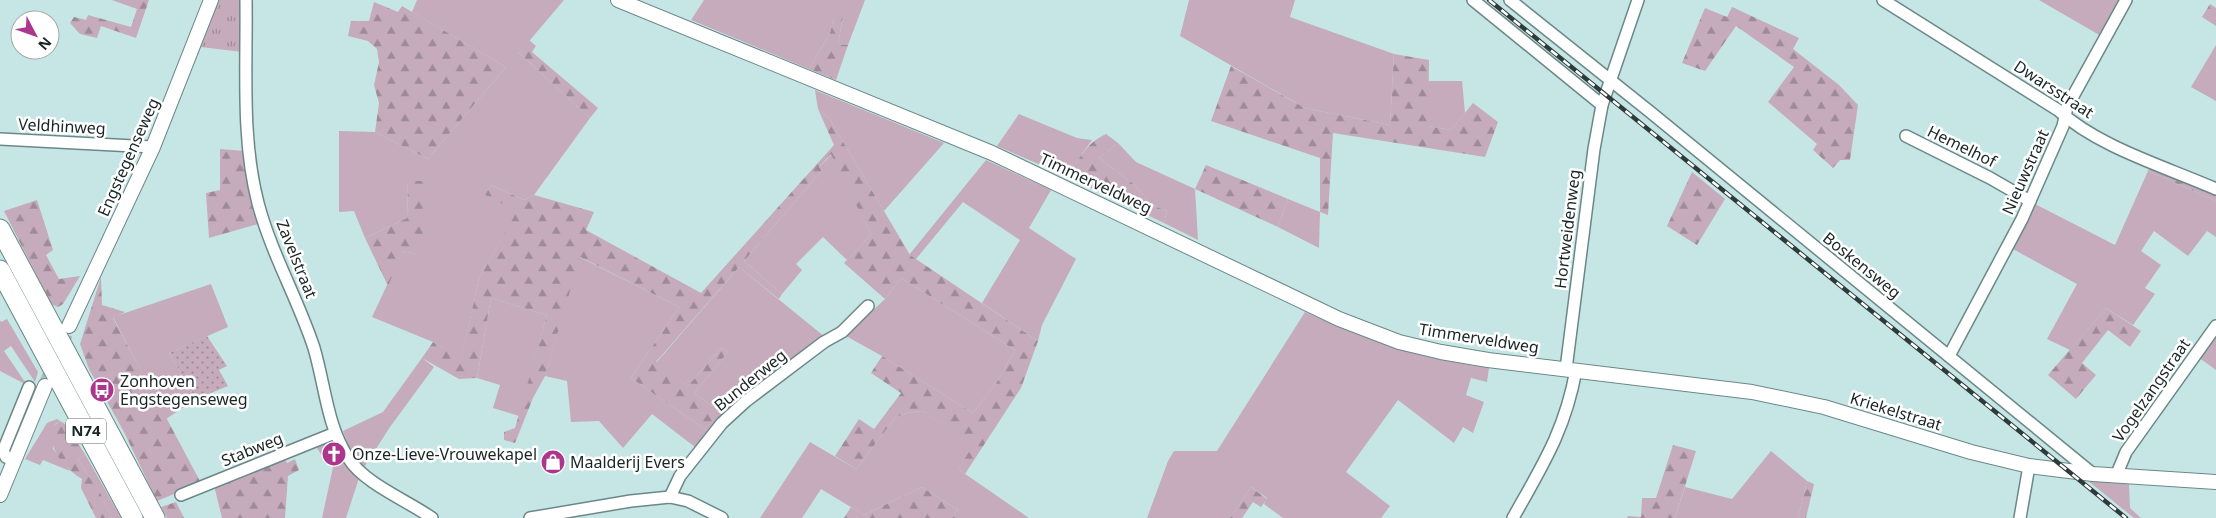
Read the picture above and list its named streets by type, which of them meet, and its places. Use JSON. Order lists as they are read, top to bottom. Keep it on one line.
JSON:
{"streets":{"highway":["N74"],"street":["Dwarsstraat","Veldhinweg","Hemelhof","Engstegenseweg","Nieuwstraat","Timmerveldweg","Hortweidenweg","Zavelstraat","Boskensweg","Bunderweg","Vogelzangstraat","Kriekelstraat","Stabweg"]},"crossings":[["Dwarsstraat","Nieuwstraat"],["Veldhinweg","Engstegenseweg"],["Hemelhof","Nieuwstraat"],["Nieuwstraat","Boskensweg"],["Timmerveldweg","Hortweidenweg"],["Timmerveldweg","Kriekelstraat"],["Hortweidenweg","Boskensweg"],["Hortweidenweg","Kriekelstraat"],["Zavelstraat","Stabweg"],["Boskensweg","Kriekelstraat"],["Vogelzangstraat","Kriekelstraat"]],"places":{"bus stop":["Zonhoven Engstegenseweg"],"church":["Onze-Lieve-Vrouwekapel"],"shop":["Maalderij Evers"]},"north":"bottom right"}
